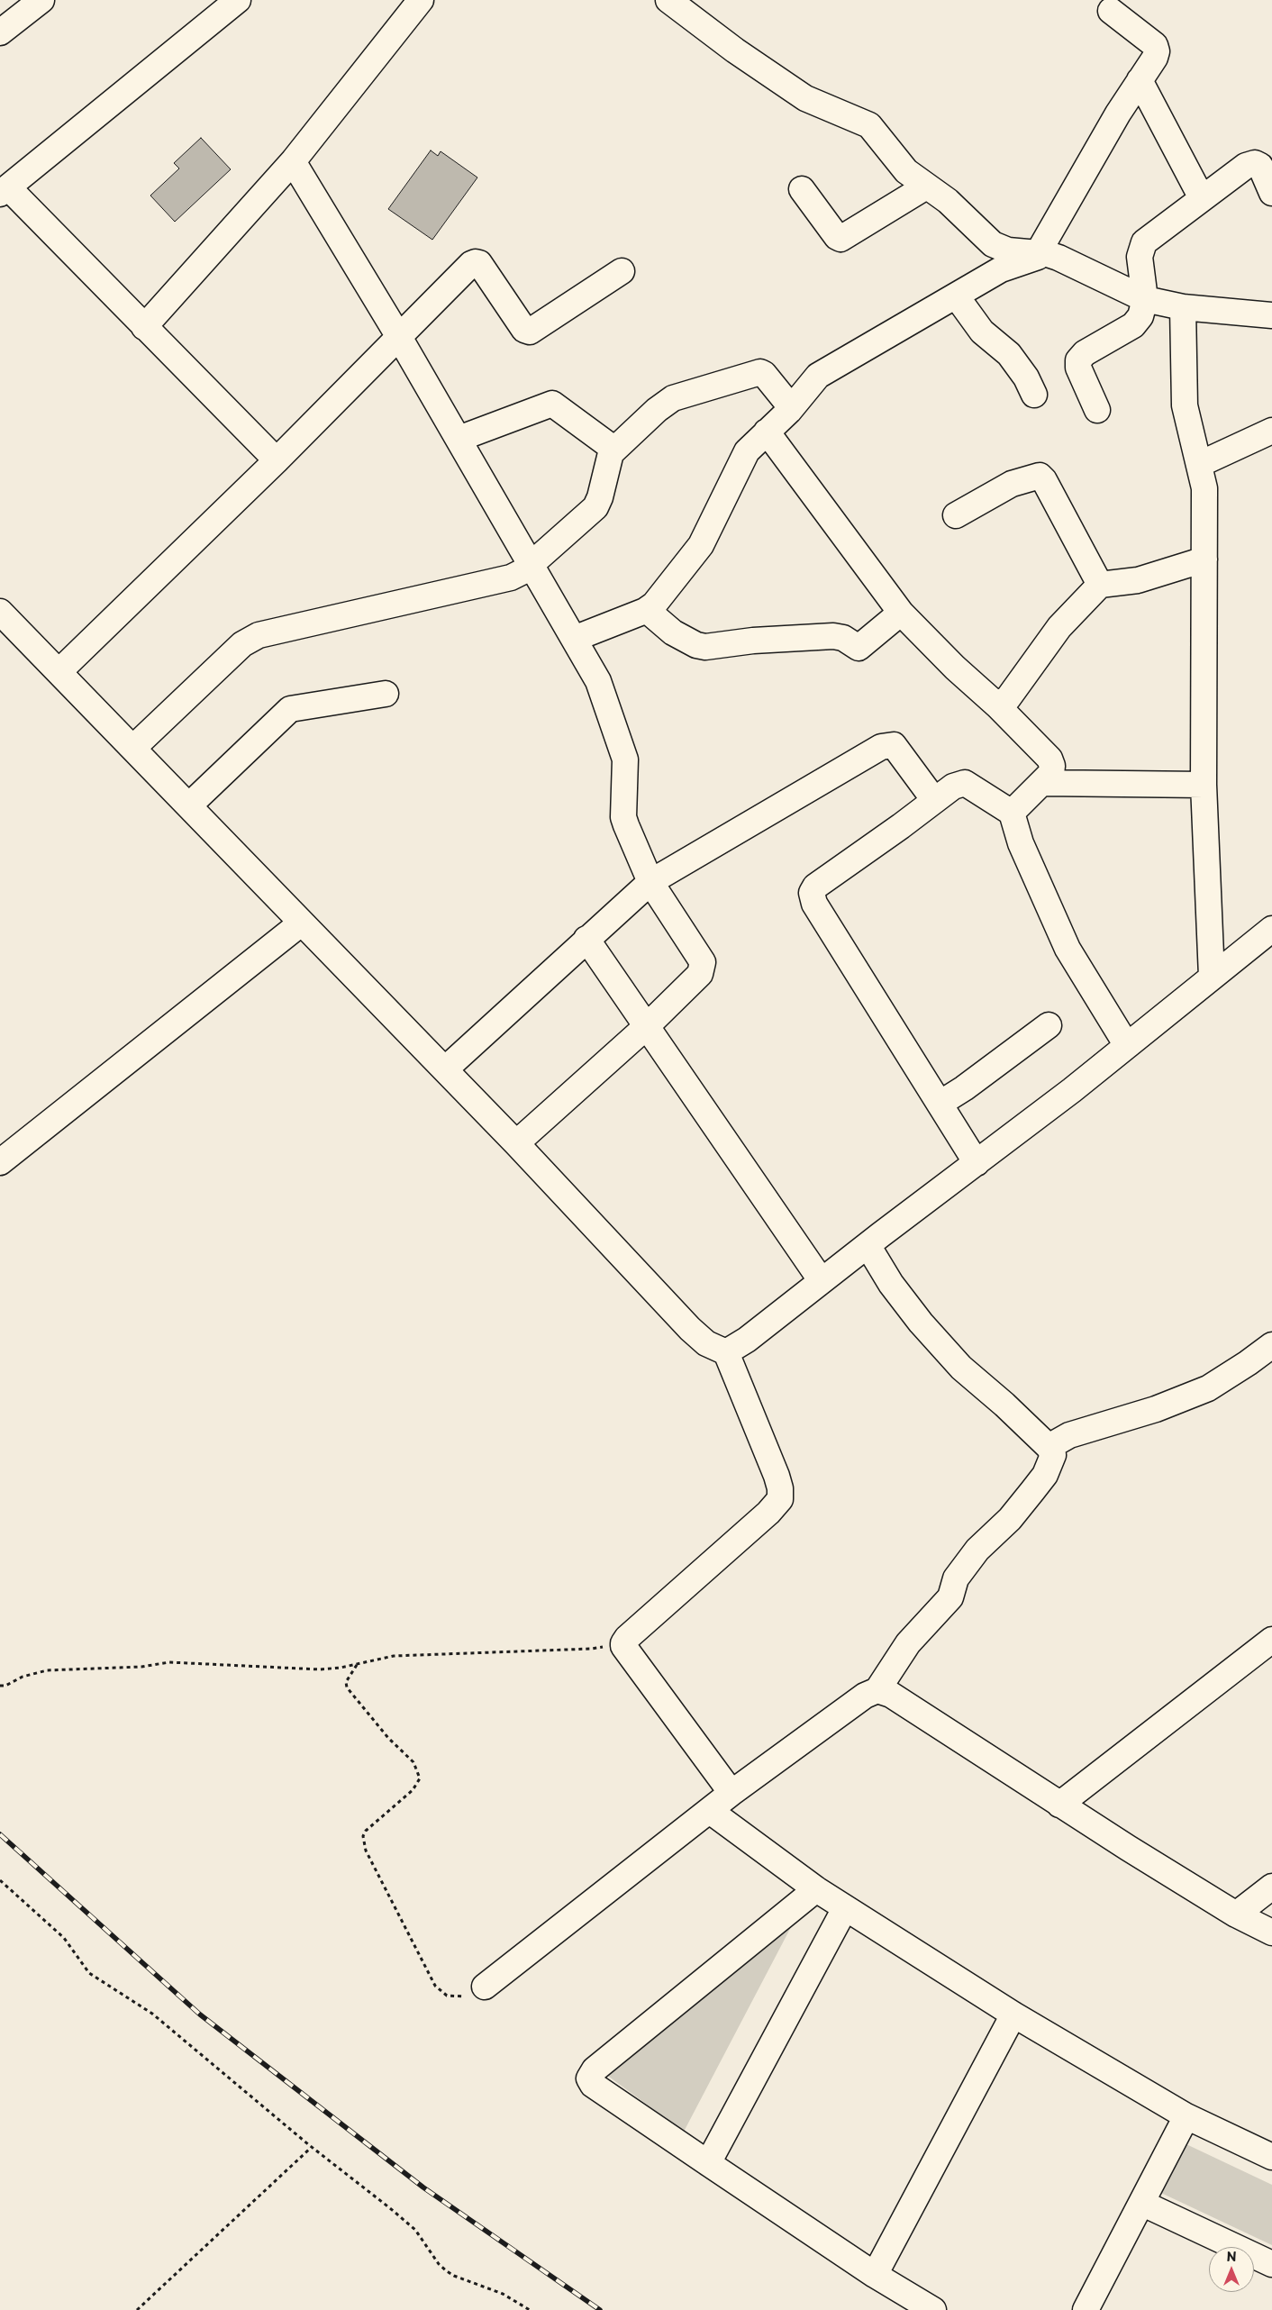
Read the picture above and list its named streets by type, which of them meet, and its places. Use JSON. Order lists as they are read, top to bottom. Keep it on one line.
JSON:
{"north":"top"}
